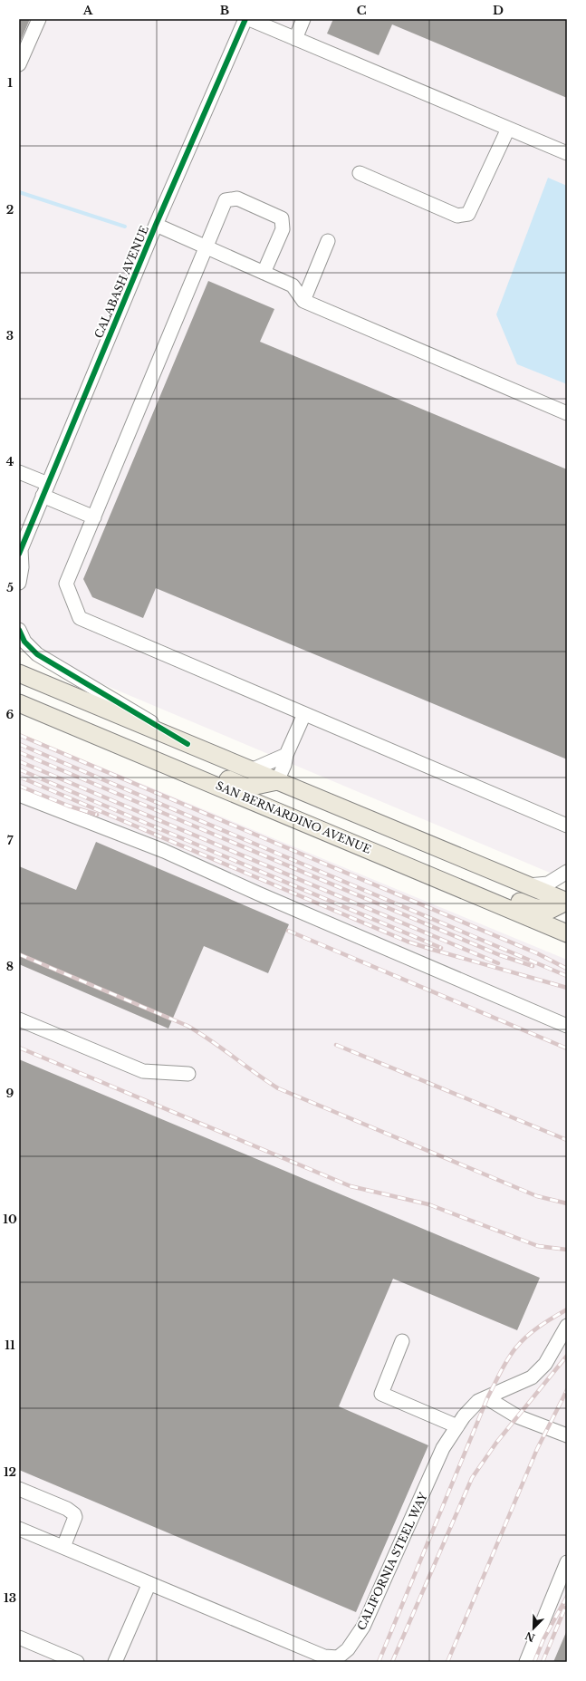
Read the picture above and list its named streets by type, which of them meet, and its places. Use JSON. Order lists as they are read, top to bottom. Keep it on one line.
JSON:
{"streets":{"main road":["SAN BERNARDINO AVENUE"],"street":["CALABASH AVENUE","CALIFORNIA STEEL WAY"]},"north":"bottom left","grid":{"columns":["A","B","C","D"],"rows":["1","2","3","4","5","6","7","8","9","10","11","12","13"]}}
